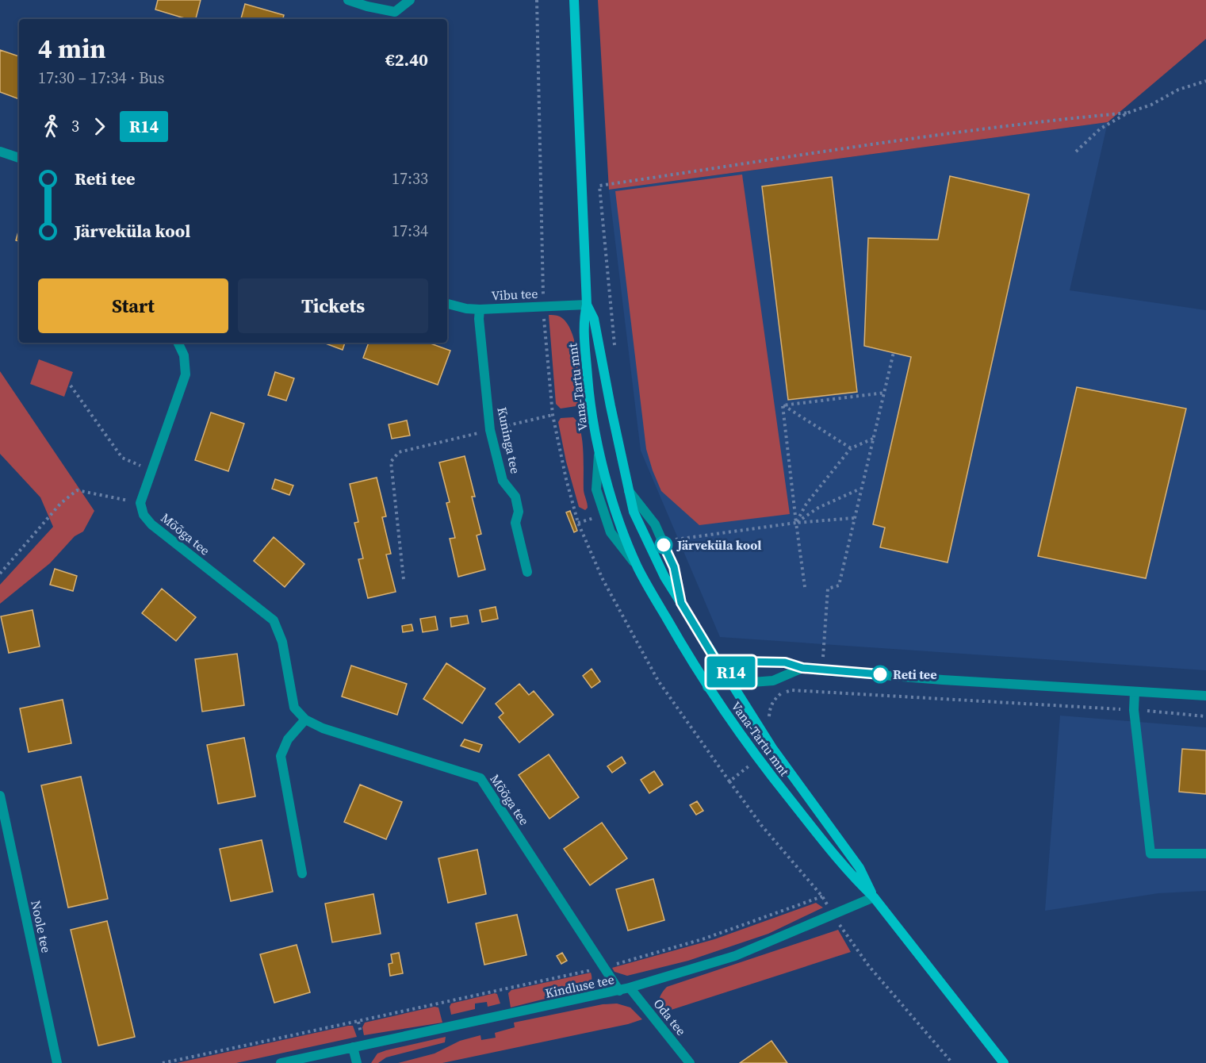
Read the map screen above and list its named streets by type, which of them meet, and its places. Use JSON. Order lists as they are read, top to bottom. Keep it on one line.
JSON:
{"streets":{"street":["Vibu tee","Vana-Tartu mnt","Kuninga tee","Mõõga tee","Noole tee","Kindluse tee","Oda tee"]},"crossings":[["Vibu tee","Vana-Tartu mnt"],["Vibu tee","Kuninga tee"],["Vana-Tartu mnt","Kindluse tee"],["Mõõga tee","Kindluse tee"],["Kindluse tee","Oda tee"]],"places":["Järveküla kool","Reti tee"],"lines":["bus line R14"],"page":{"on_map":"R14","heading":["4 min","17:30 – 17:34 · Bus","€2.40"],"legs":["3","R14"],"list":[{"name":"Reti tee","value":"17:33"},{"name":"Järveküla kool","value":"17:34"}],"buttons":["Start","Tickets"]}}
